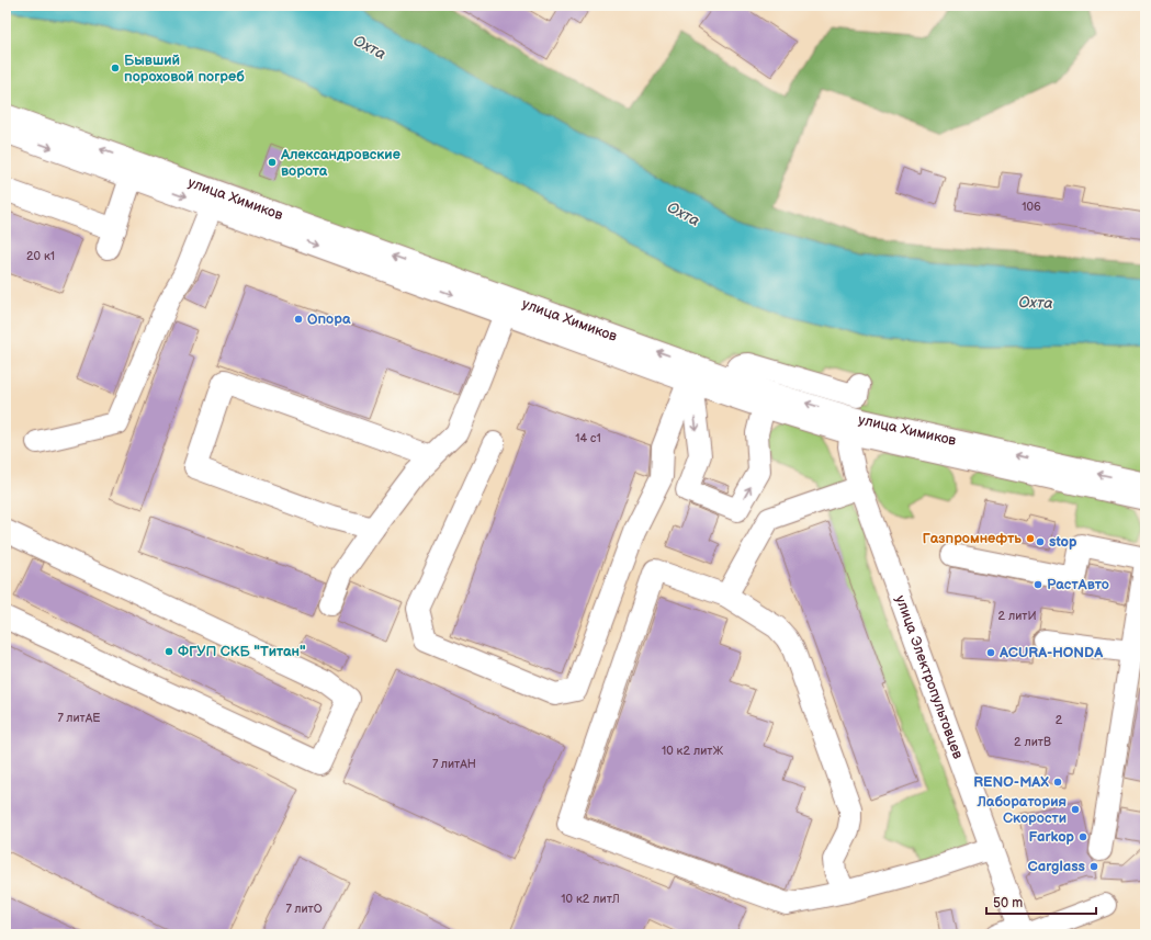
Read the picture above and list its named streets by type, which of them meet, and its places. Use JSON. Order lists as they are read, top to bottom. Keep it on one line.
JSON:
{"streets":{"street":["улица Химиков","улица Электропультовцев"]},"crossings":[["улица Химиков","улица Электропультовцев"]],"water":["Охта"],"places":["Бывший пороховой погреб","Александровские ворота","Опора","Газпромнефть","stop","РастАвто","ФГУП СКБ \"Титан\"","ACURA-HONDA","RENO-MAX","Лаборатория Скорости","Farkop","Carglass"],"house_numbers":["106","20 к1","14 с1","2 литИ","7 литАЕ","2","2 литВ","10 к2 литЖ","7 литАН","10 к2 литЛ","7 литО"],"scale_bar":"50 m"}
